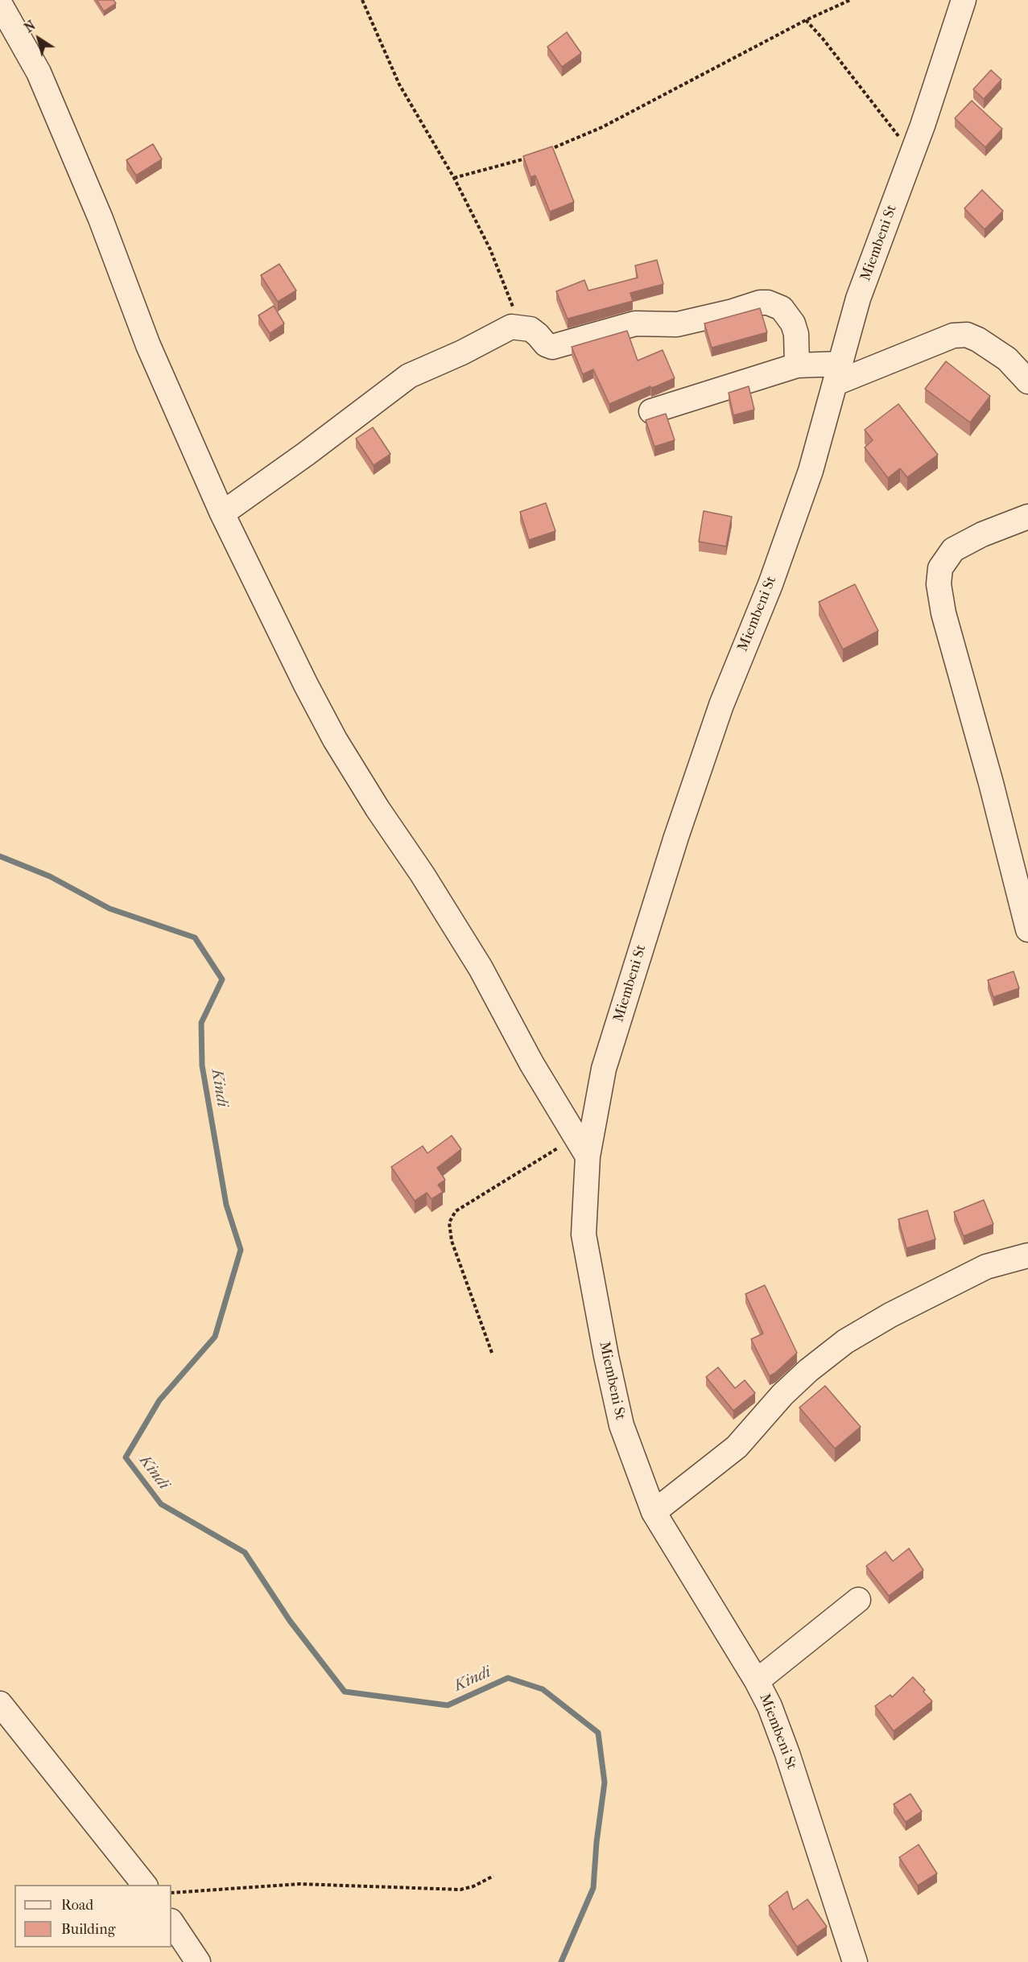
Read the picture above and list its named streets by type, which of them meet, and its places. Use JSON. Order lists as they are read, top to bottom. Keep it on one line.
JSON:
{"streets":{"street":["Miembeni St"]},"water":["Kindi"],"legend":["Road","Building"],"north":"top left"}
